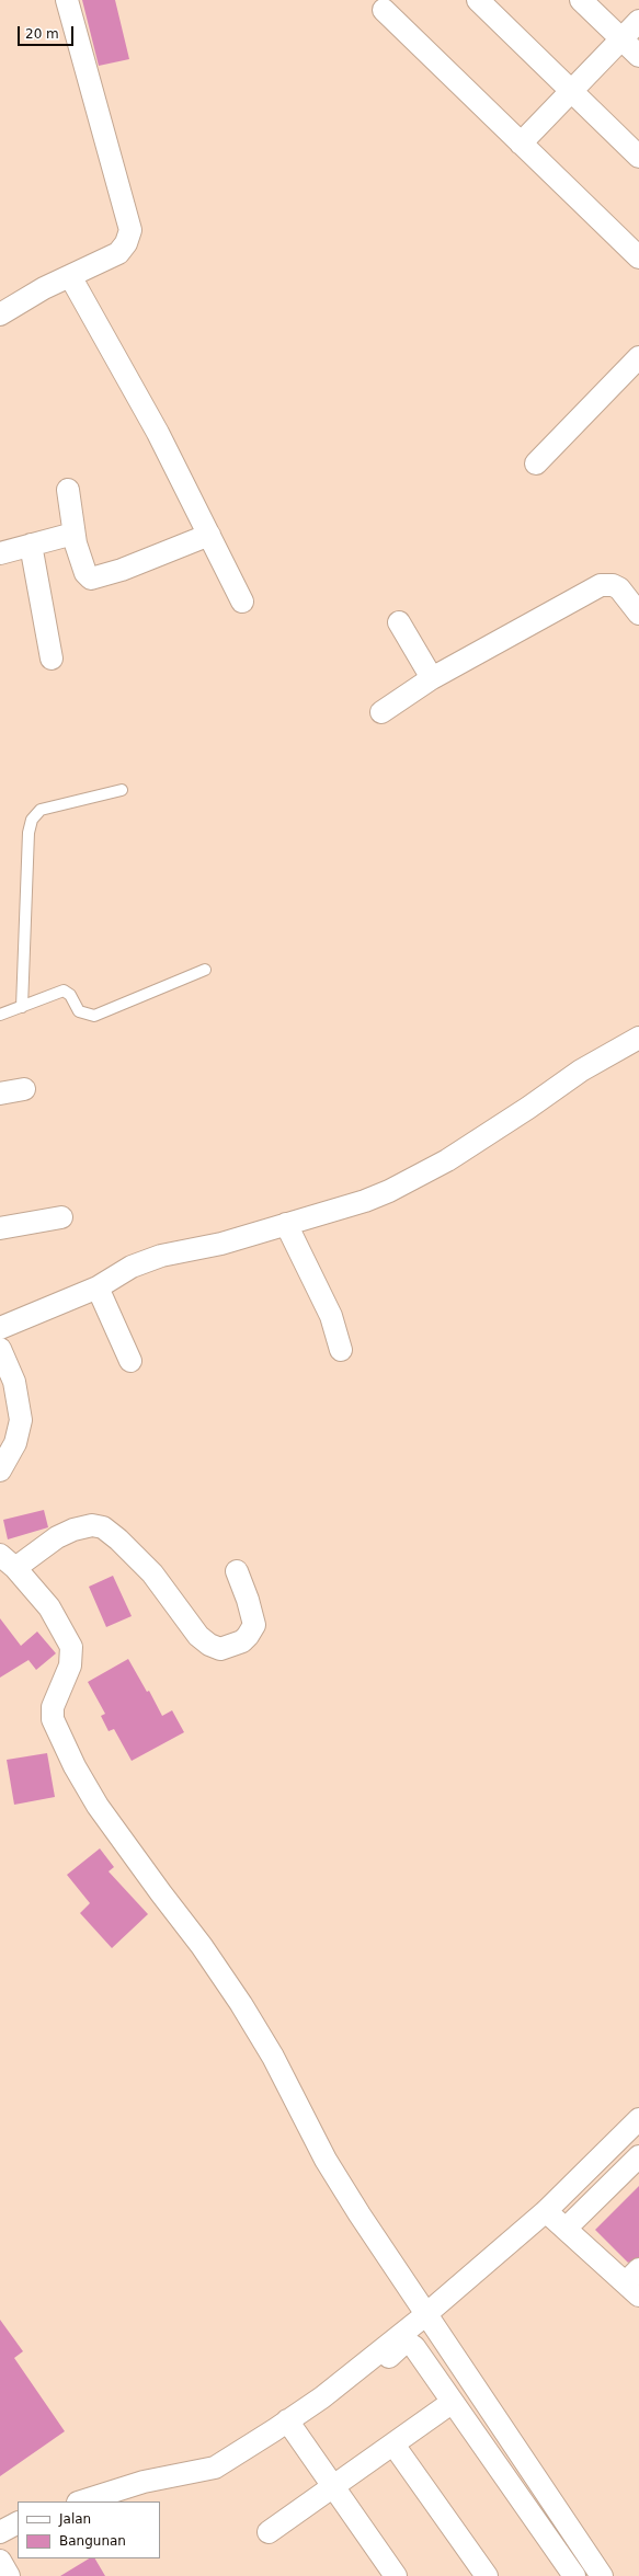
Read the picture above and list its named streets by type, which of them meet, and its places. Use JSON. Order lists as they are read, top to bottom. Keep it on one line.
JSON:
{"legend":["Jalan","Bangunan"],"scale_bar":"20 m"}
